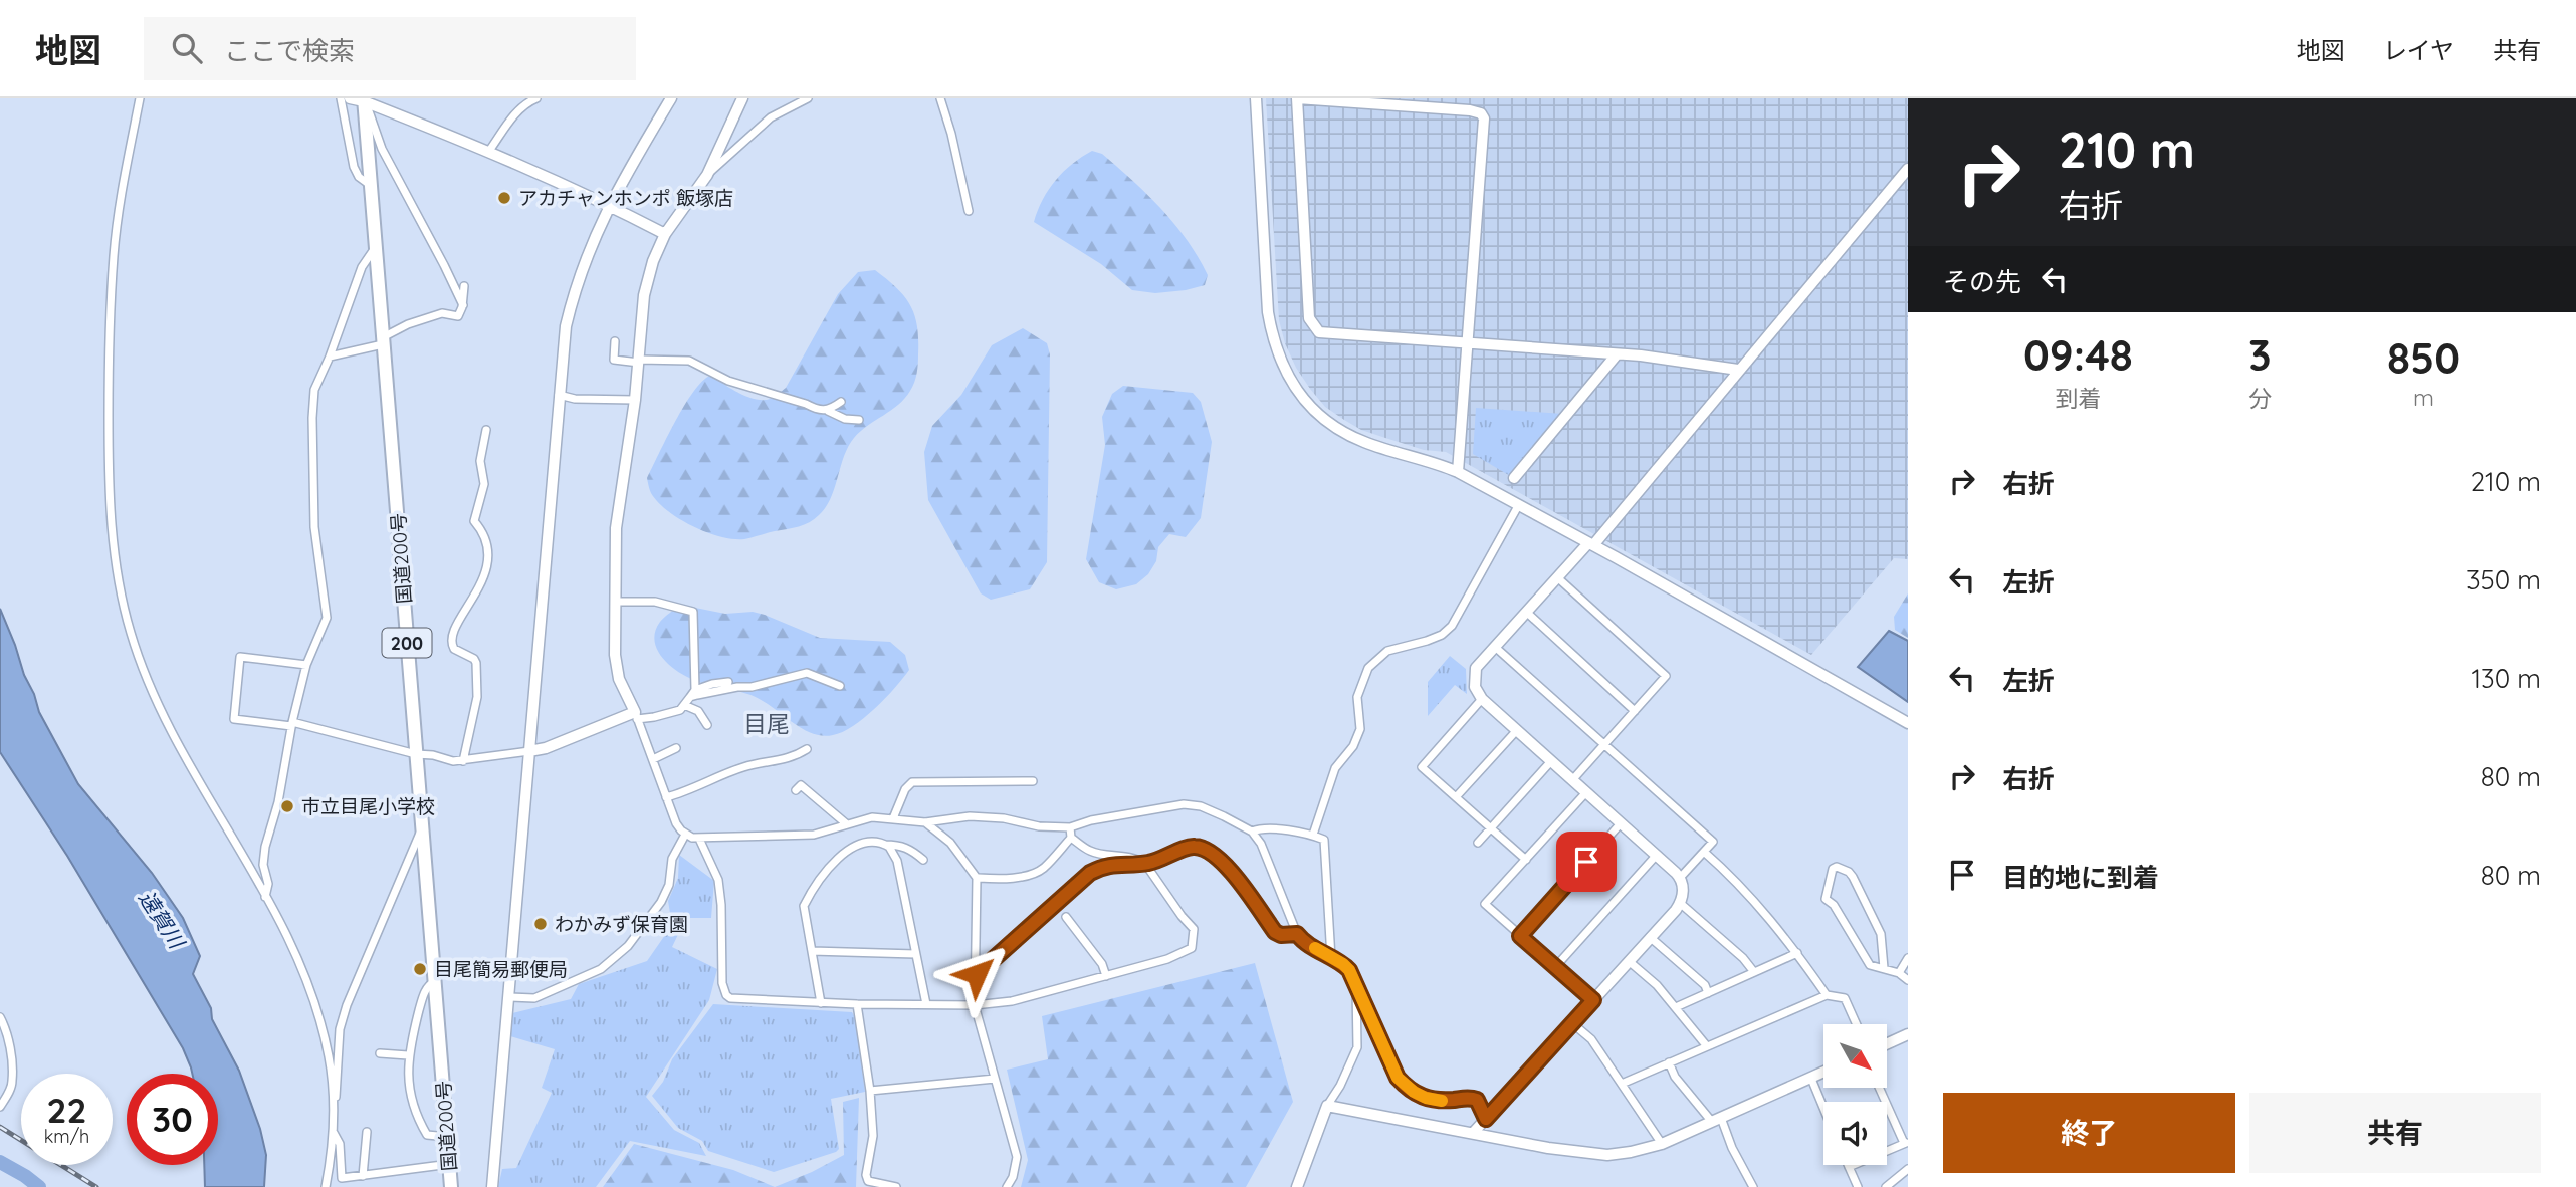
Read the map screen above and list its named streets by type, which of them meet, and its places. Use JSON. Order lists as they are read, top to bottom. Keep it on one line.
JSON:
{"streets":{"highway":["国道200号","200"]},"districts":["目尾"],"water":["遠賀川"],"places":["アカチャンホンポ 飯塚店","市立目尾小学校","わかみず保育園","目尾簡易郵便局"],"north":"bottom right","page":{"header":"地図","search":"ここで検索","nav":["地図","レイヤ","共有"],"turn":["210 m","右折"],"then":"その先","eta":["09:48","到着","3","分","850","m"],"list":[{"name":"右折","value":"210 m"},{"name":"左折","value":"350 m"},{"name":"左折","value":"130 m"},{"name":"右折","value":"80 m"},{"name":"目的地に到着","value":"80 m"}],"speed":"22 km/h","limit":"30","buttons":["終了","共有"]}}
